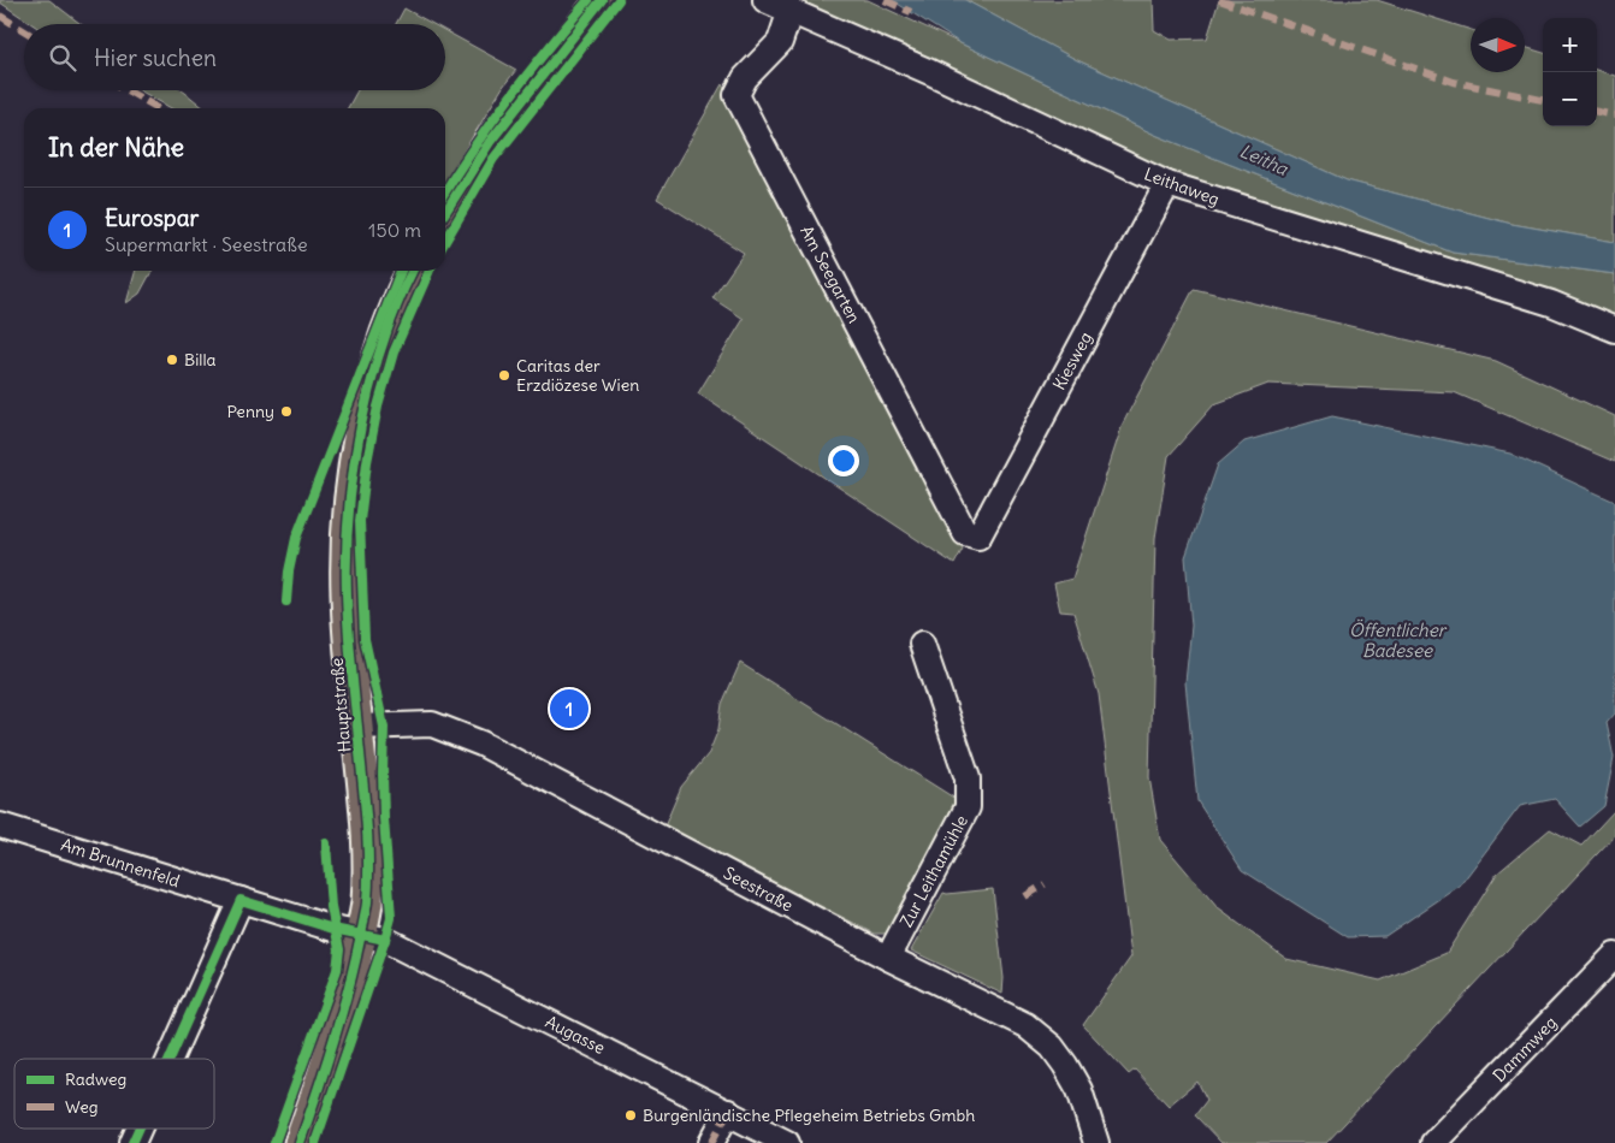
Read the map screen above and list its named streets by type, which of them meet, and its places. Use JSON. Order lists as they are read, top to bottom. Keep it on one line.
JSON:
{"streets":{"main road":["Hauptstraße"],"street":["Leithaweg","Am Seegarten","Kiesweg","Am Brunnenfeld","Zur Leithamühle","Seestraße","Augasse","Dammweg"]},"crossings":[["Leithaweg","Am Seegarten"],["Leithaweg","Kiesweg"],["Am Seegarten","Kiesweg"],["Hauptstraße","Am Brunnenfeld"],["Hauptstraße","Seestraße"],["Hauptstraße","Augasse"],["Am Brunnenfeld","Augasse"],["Zur Leithamühle","Seestraße"]],"water":["Leitha","Öffentlicher Badesee"],"places":["Billa","Caritas der Erzdiözese Wien","Penny","Burgenländische Pflegeheim Betriebs Gmbh"],"legend":["Radweg","Weg"],"north":"right","page":{"map_buttons":["+","−"],"search":"Hier suchen","heading":"In der Nähe","list":[{"mark":"1","name":"Eurospar","note":"Supermarkt · Seestraße","value":"150 m"}],"pins":"1"}}
